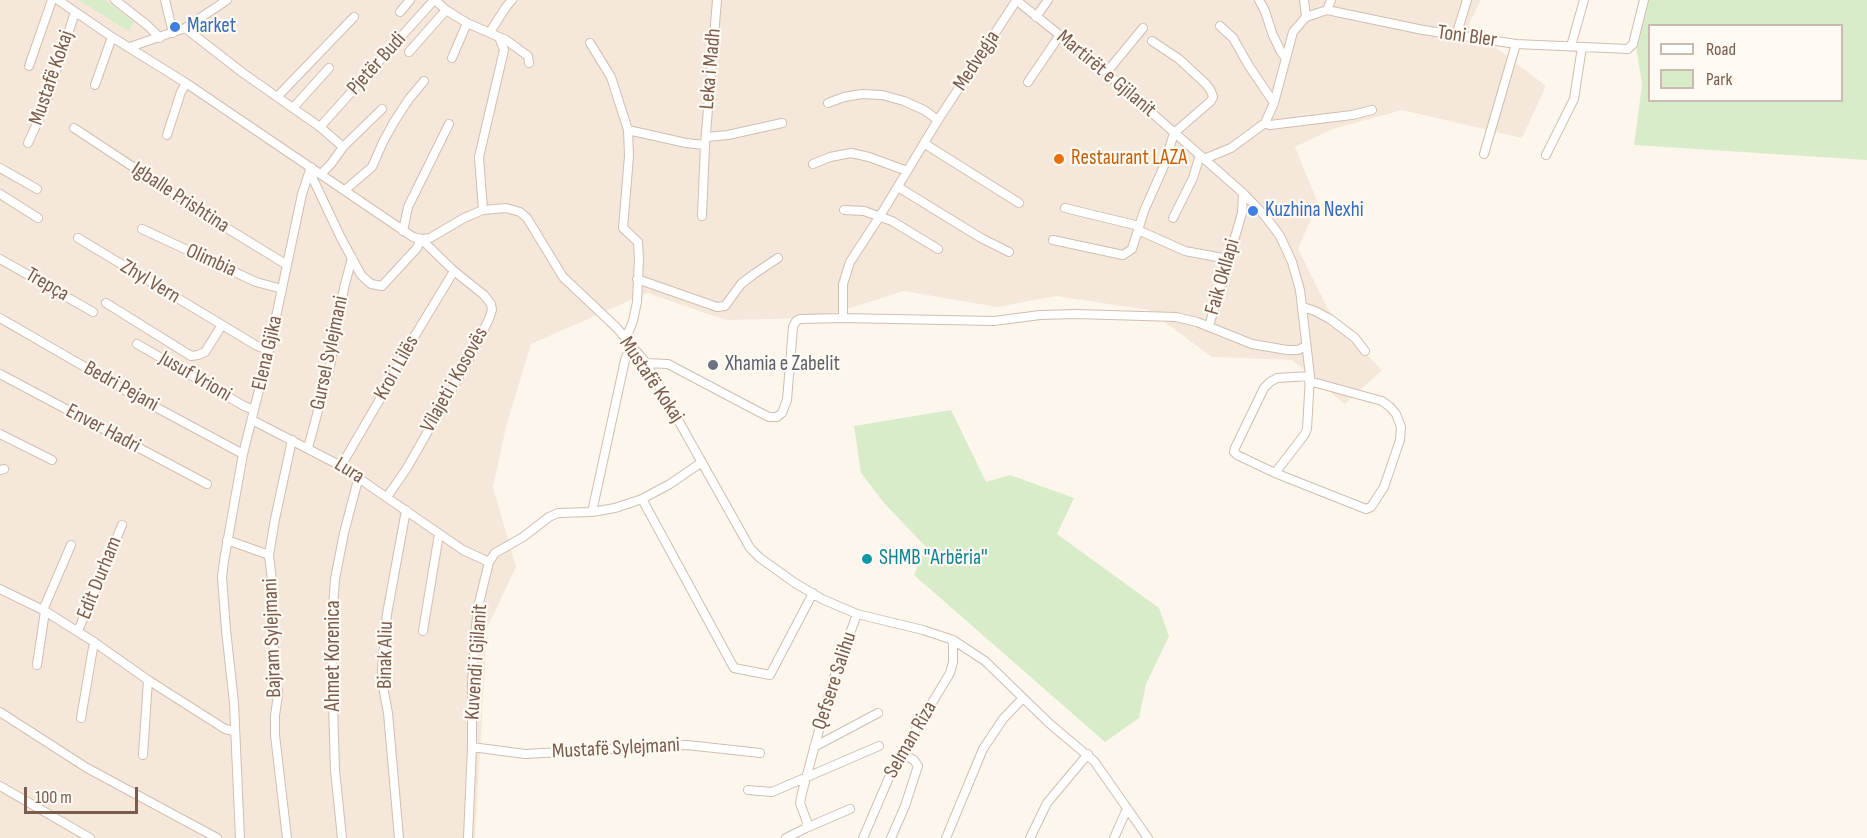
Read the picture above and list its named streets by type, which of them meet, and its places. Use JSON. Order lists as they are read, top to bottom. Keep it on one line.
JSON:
{"streets":{"street":["Toni Bler","Medvegja","Pjetër Budi","Leka i Madh","Martirët e Gjilanit","Mustafë Kokaj","Igballe Prishtina","Olimbia","Faik Okllapi","Zhyl Vern","Trepça","Elena Gjika","Gursel Sylejmani","Kroi i Lilës","Jusuf Vrioni","Vilajeti i Kosovës","Bedri Pejani","Enver Hadri","Lura","Edit Durham","Bajram Sylejmani","Binak Aliu","Ahmet Korenica","Kuvendi i Gjilanit","Qefsere Salihu","Selman Riza","Mustafë Sylejmani"]},"crossings":[["Medvegja","Martirët e Gjilanit"],["Martirët e Gjilanit","Faik Okllapi"],["Mustafë Kokaj","Elena Gjika"],["Mustafë Kokaj","Kroi i Lilës"],["Mustafë Kokaj","Vilajeti i Kosovës"],["Mustafë Kokaj","Qefsere Salihu"],["Igballe Prishtina","Elena Gjika"],["Olimbia","Elena Gjika"],["Zhyl Vern","Elena Gjika"],["Elena Gjika","Jusuf Vrioni"],["Elena Gjika","Bedri Pejani"],["Elena Gjika","Lura"],["Elena Gjika","Edit Durham"],["Gursel Sylejmani","Lura"],["Kroi i Lilës","Vilajeti i Kosovës"],["Kroi i Lilës","Lura"],["Vilajeti i Kosovës","Lura"],["Lura","Bajram Sylejmani"],["Lura","Binak Aliu"],["Lura","Ahmet Korenica"],["Lura","Kuvendi i Gjilanit"],["Kuvendi i Gjilanit","Mustafë Sylejmani"],["Qefsere Salihu","Selman Riza"]],"places":["Market","Restaurant LAZA","Kuzhina Nexhi","Xhamia e Zabelit","SHMB ''Arbëria''"],"legend":["Road","Park"],"scale_bar":"100 m"}
